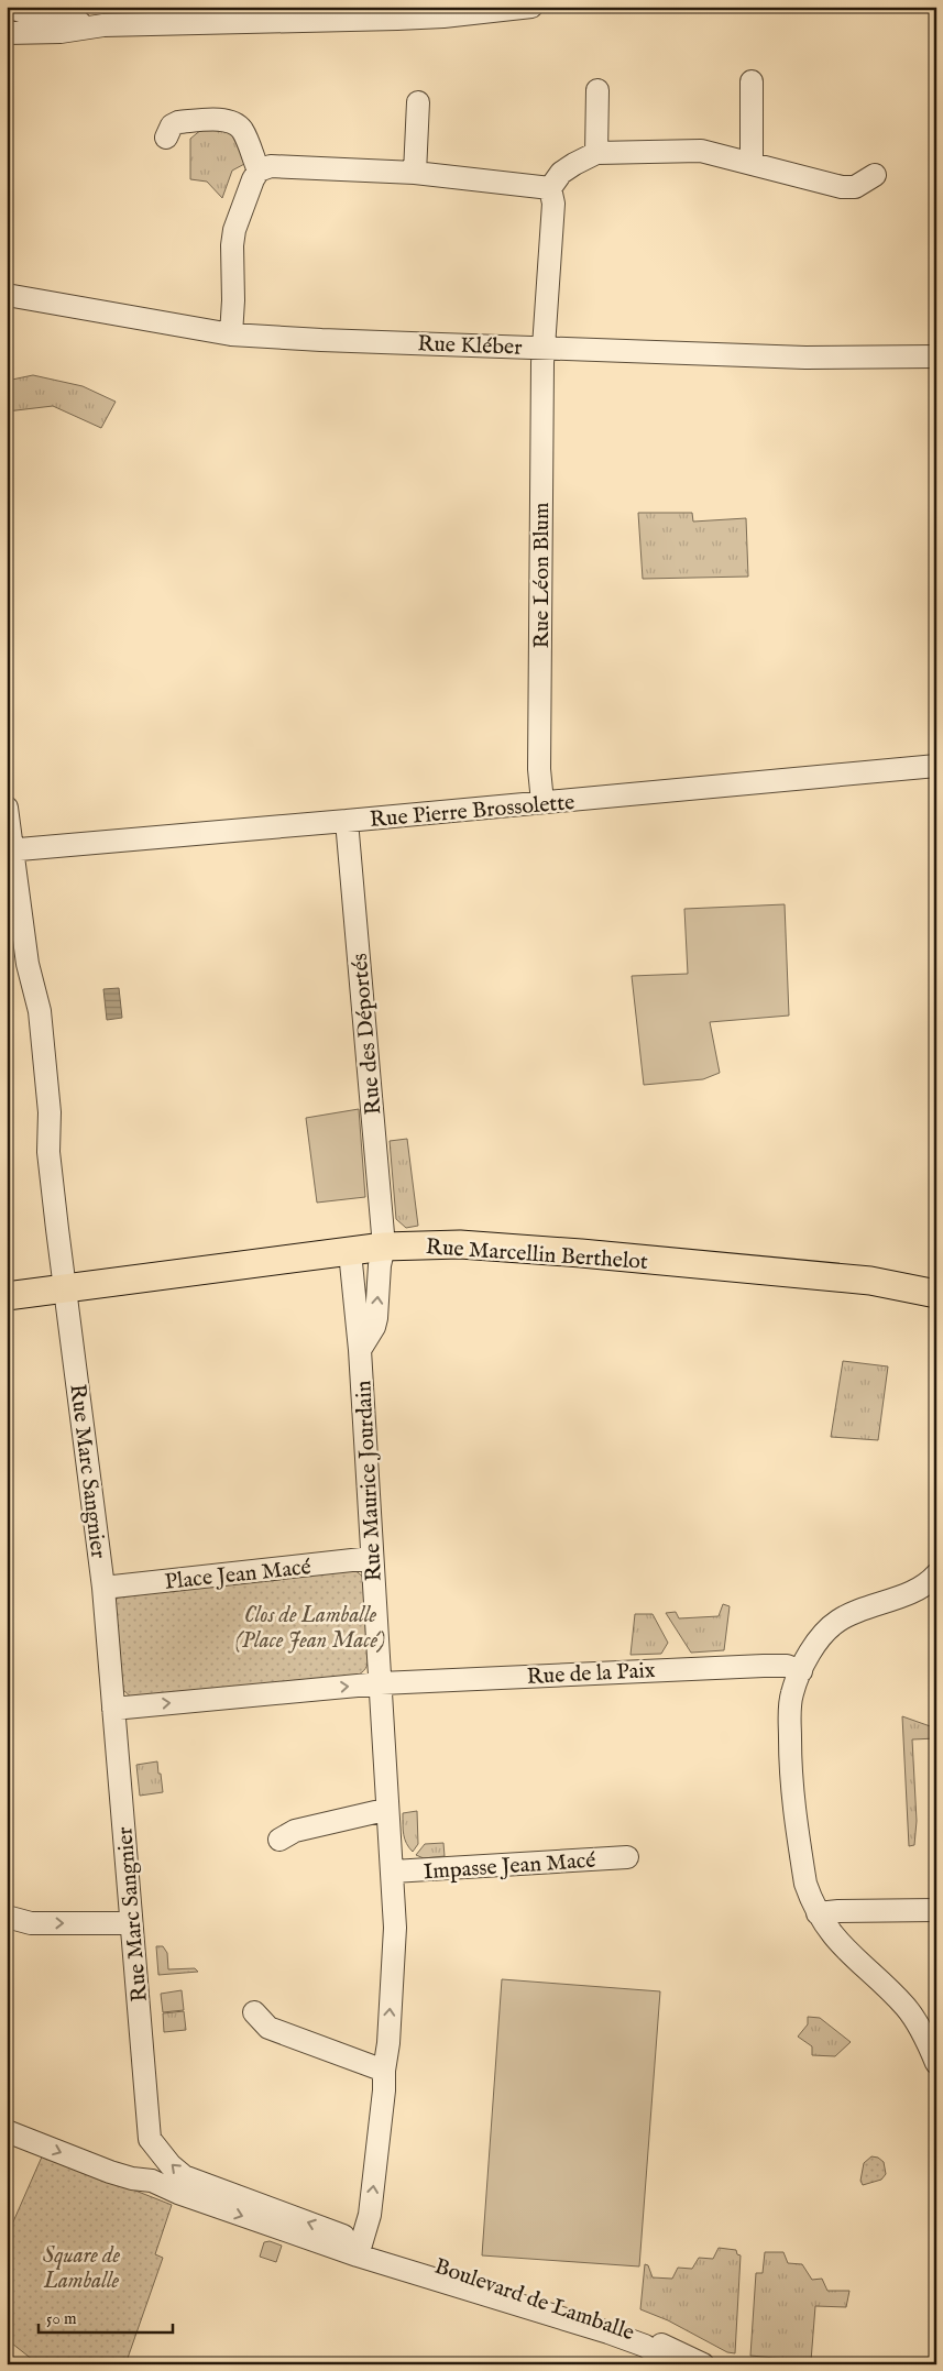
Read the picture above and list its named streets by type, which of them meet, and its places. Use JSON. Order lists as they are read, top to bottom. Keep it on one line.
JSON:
{"streets":{"main road":["Rue Marcellin Berthelot"],"street":["Rue Kléber","Rue Léon Blum","Rue Pierre Brossolette","Rue des Déportés","Rue Marc Sangnier","Rue Maurice Jourdain","Place Jean Macé","Rue de la Paix","Impasse Jean Macé","Boulevard de Lamballe"]},"crossings":[["Rue Kléber","Rue Léon Blum"],["Rue Léon Blum","Rue Pierre Brossolette"],["Rue Pierre Brossolette","Rue des Déportés"],["Rue Pierre Brossolette","Rue Marc Sangnier"],["Rue des Déportés","Rue Marcellin Berthelot"],["Rue des Déportés","Rue Maurice Jourdain"],["Rue Marcellin Berthelot","Rue Marc Sangnier"],["Rue Marcellin Berthelot","Rue Maurice Jourdain"],["Rue Marc Sangnier","Place Jean Macé"],["Rue Marc Sangnier","Boulevard de Lamballe"],["Rue Maurice Jourdain","Place Jean Macé"],["Rue Maurice Jourdain","Rue de la Paix"],["Rue Maurice Jourdain","Impasse Jean Macé"],["Rue Maurice Jourdain","Boulevard de Lamballe"]],"one_way":["Rue Maurice Jourdain"],"parks":["Clos de Lamballe (Place Jean Macé)","Square de Lamballe"],"scale_bar":"50 m"}
